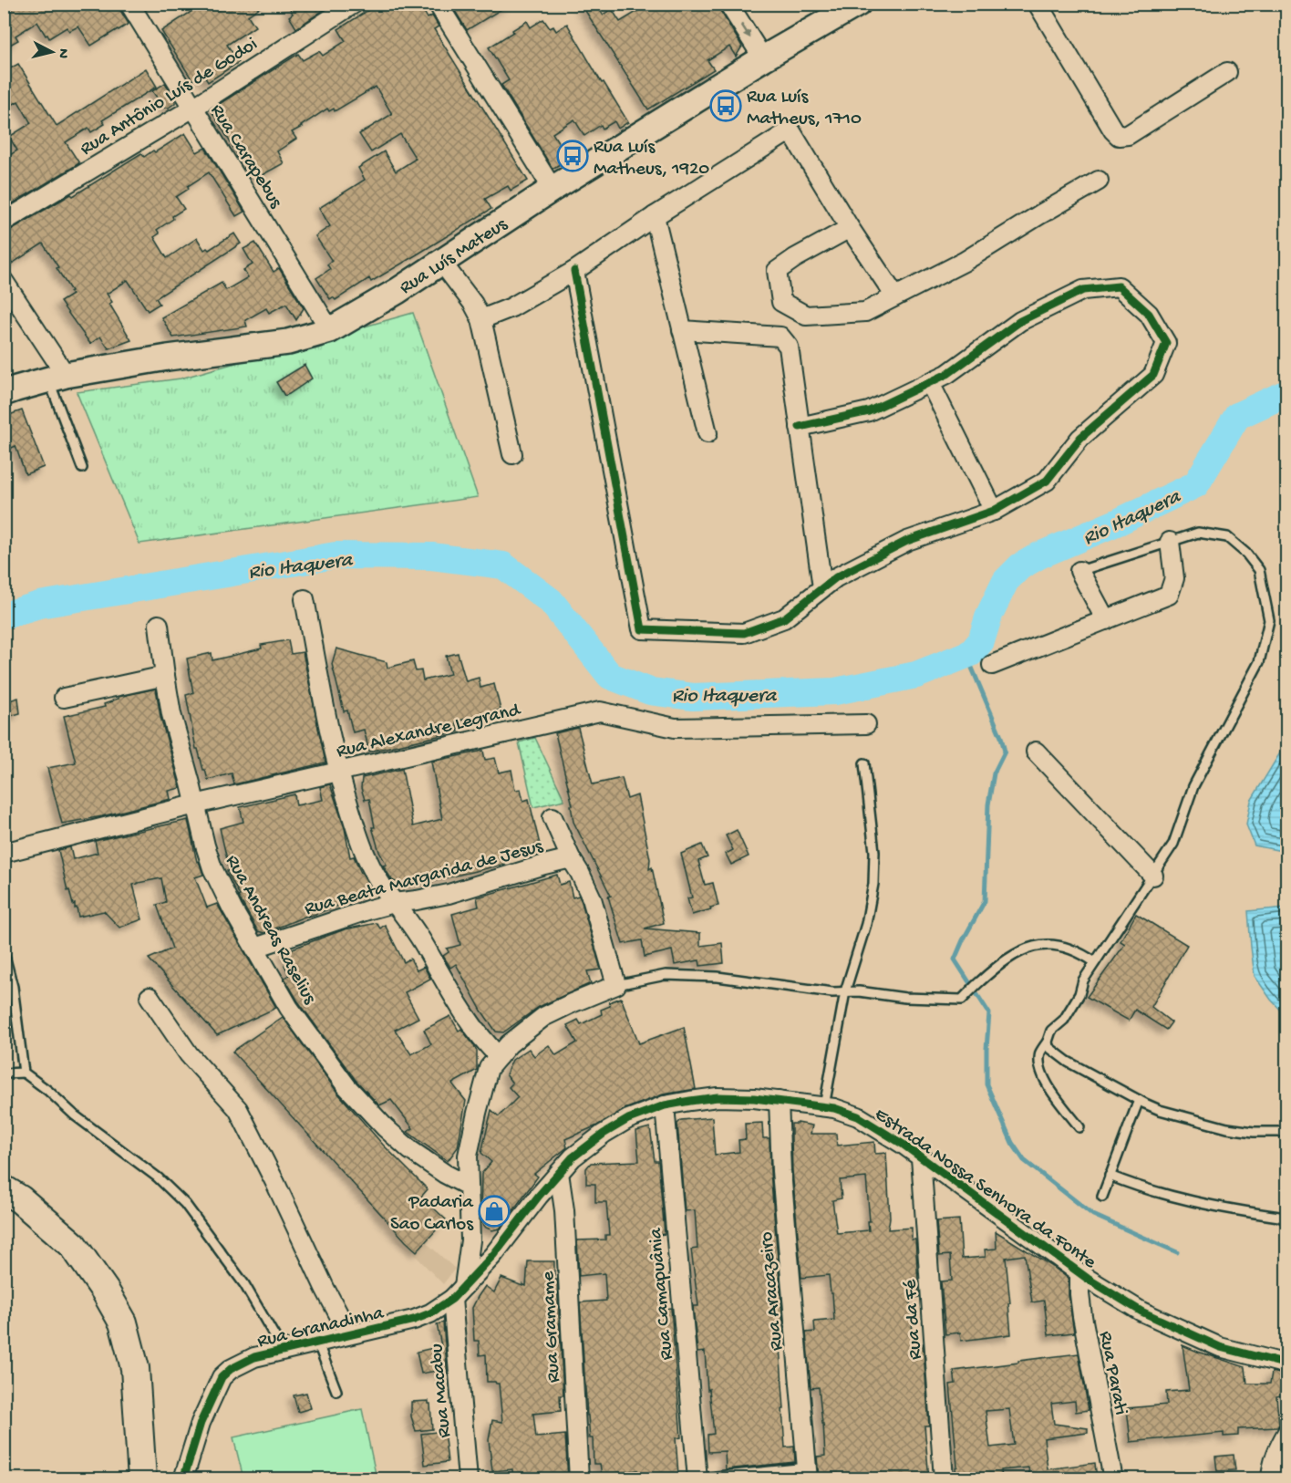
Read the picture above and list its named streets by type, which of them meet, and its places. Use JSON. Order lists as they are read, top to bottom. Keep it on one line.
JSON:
{"streets":{"main road":["Rua Luís Mateus"],"street":["Rua Antônio Luís de Godoi","Rua Carapebus","Rua Alexandre Legrand","Rua Beata Margarida de Jesus","Rua Andreas Raselius","Estrada Nossa Senhora da Fonte","Rua Aracazeiro","Rua Camapuânia","Rua da Fé","Rua Granadinha","Rua Gramame","Rua Parati","Rua Macabu"]},"crossings":[["Rua Antônio Luís de Godoi","Rua Carapebus"],["Rua Carapebus","Rua Luís Mateus"],["Rua Alexandre Legrand","Rua Andreas Raselius"],["Rua Beata Margarida de Jesus","Rua Andreas Raselius"],["Rua Andreas Raselius","Rua Macabu"],["Estrada Nossa Senhora da Fonte","Rua Aracazeiro"],["Estrada Nossa Senhora da Fonte","Rua Camapuânia"],["Estrada Nossa Senhora da Fonte","Rua da Fé"],["Estrada Nossa Senhora da Fonte","Rua Granadinha"],["Estrada Nossa Senhora da Fonte","Rua Gramame"],["Estrada Nossa Senhora da Fonte","Rua Parati"],["Estrada Nossa Senhora da Fonte","Rua Macabu"],["Rua Granadinha","Rua Macabu"]],"water":["Rio Itaquera"],"places":{"bus stop":["Rua Luís Matheus, 1710","Rua Luís Matheus, 1920"],"shop":["Padaria Sao Carlos"]},"north":"right"}
